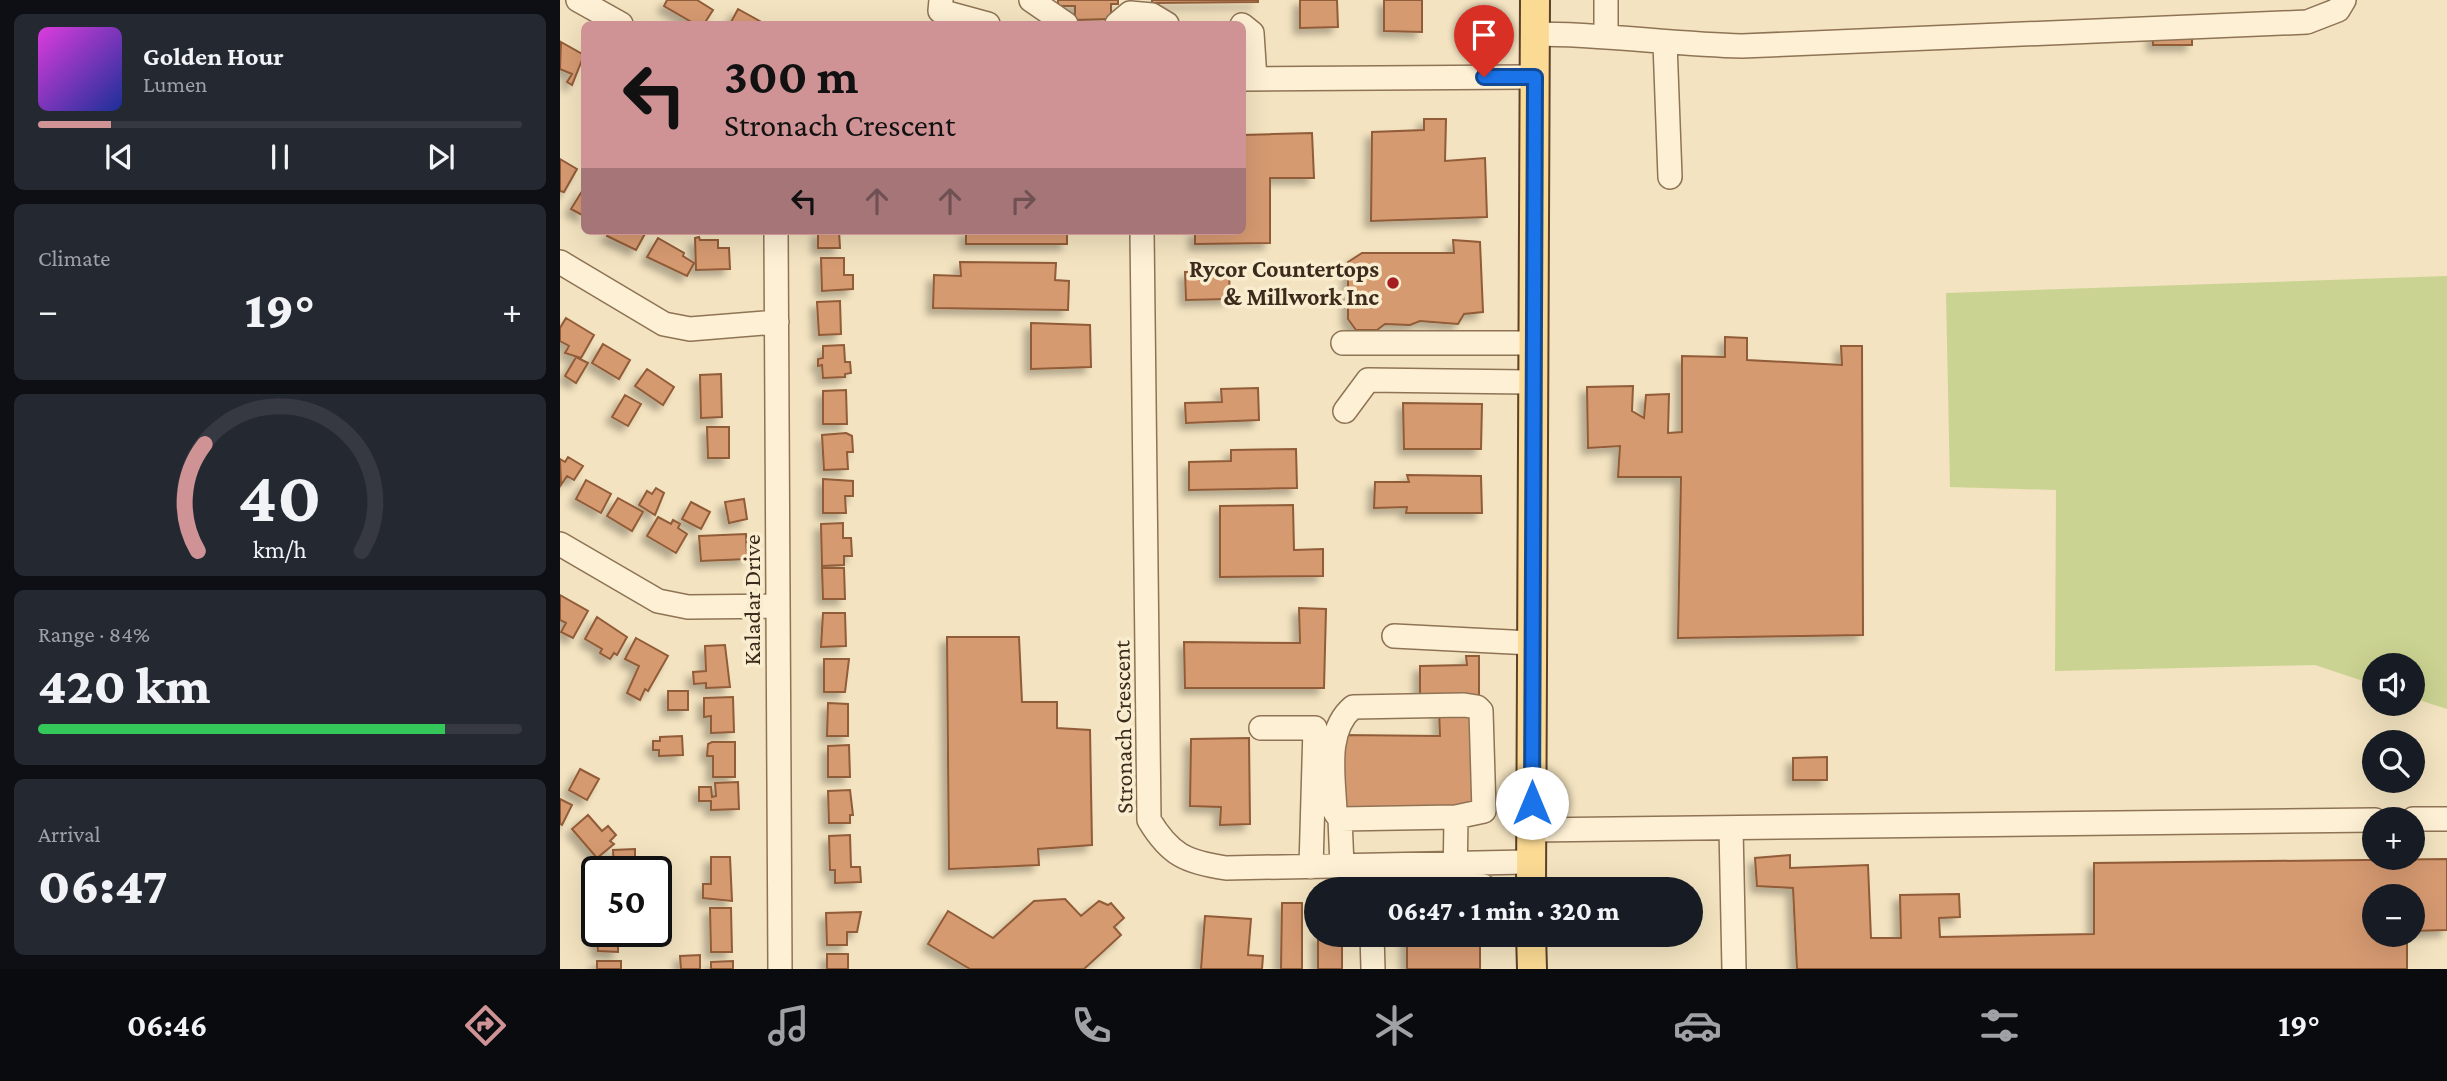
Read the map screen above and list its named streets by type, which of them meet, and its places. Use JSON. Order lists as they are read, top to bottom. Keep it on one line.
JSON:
{"streets":{"street":["Kaladar Drive","Stronach Crescent"]},"places":["Rycor Countertops & Millwork Inc"],"page":{"turn":["300 m","Stronach Crescent"],"song":["Golden Hour","Lumen"],"tile":["Climate",["Range · 84%","420 km"],["Arrival","06:47"]],"heat":["−","19°","+"],"map_buttons":["+","−"],"limit":"50","trip":"06:47 · 1 min · 320 m","tabs":["06:46","19°"],"gauge":["40","km/h"]}}
